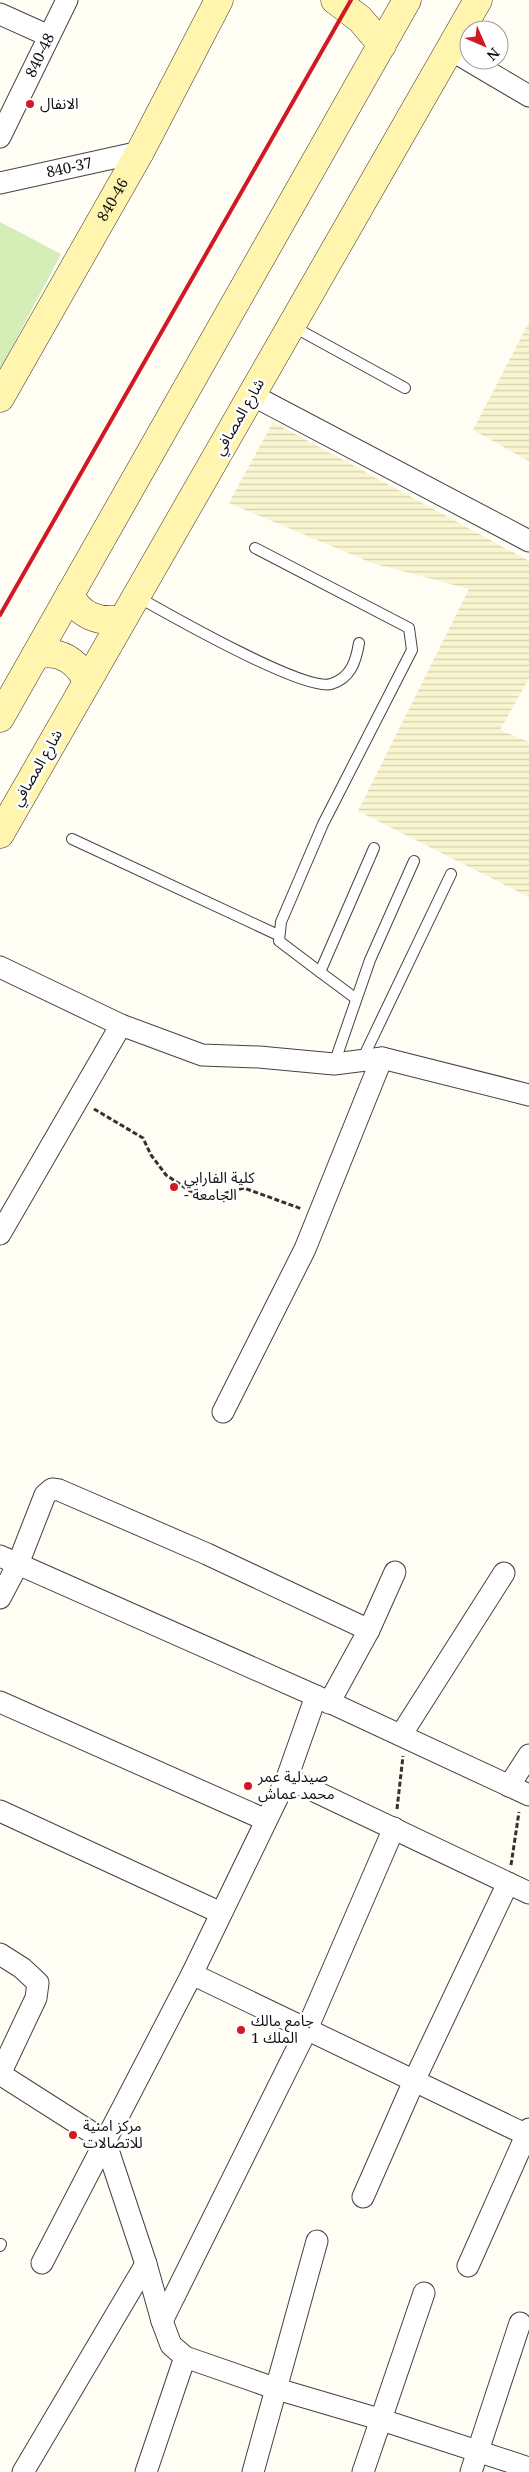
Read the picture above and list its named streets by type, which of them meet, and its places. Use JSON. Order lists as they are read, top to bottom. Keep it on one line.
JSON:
{"streets":{"main road":["840-46","شارع المصافي"],"street":["840-48","840-37"]},"crossings":[["840-37","840-46"]],"places":["الانفال","كلية الفارابي - الجامعة","صيدلية عمر محمد عماش","جامع مالك الملك 1","مركز امنية للاتصالات"],"north":"bottom right"}
